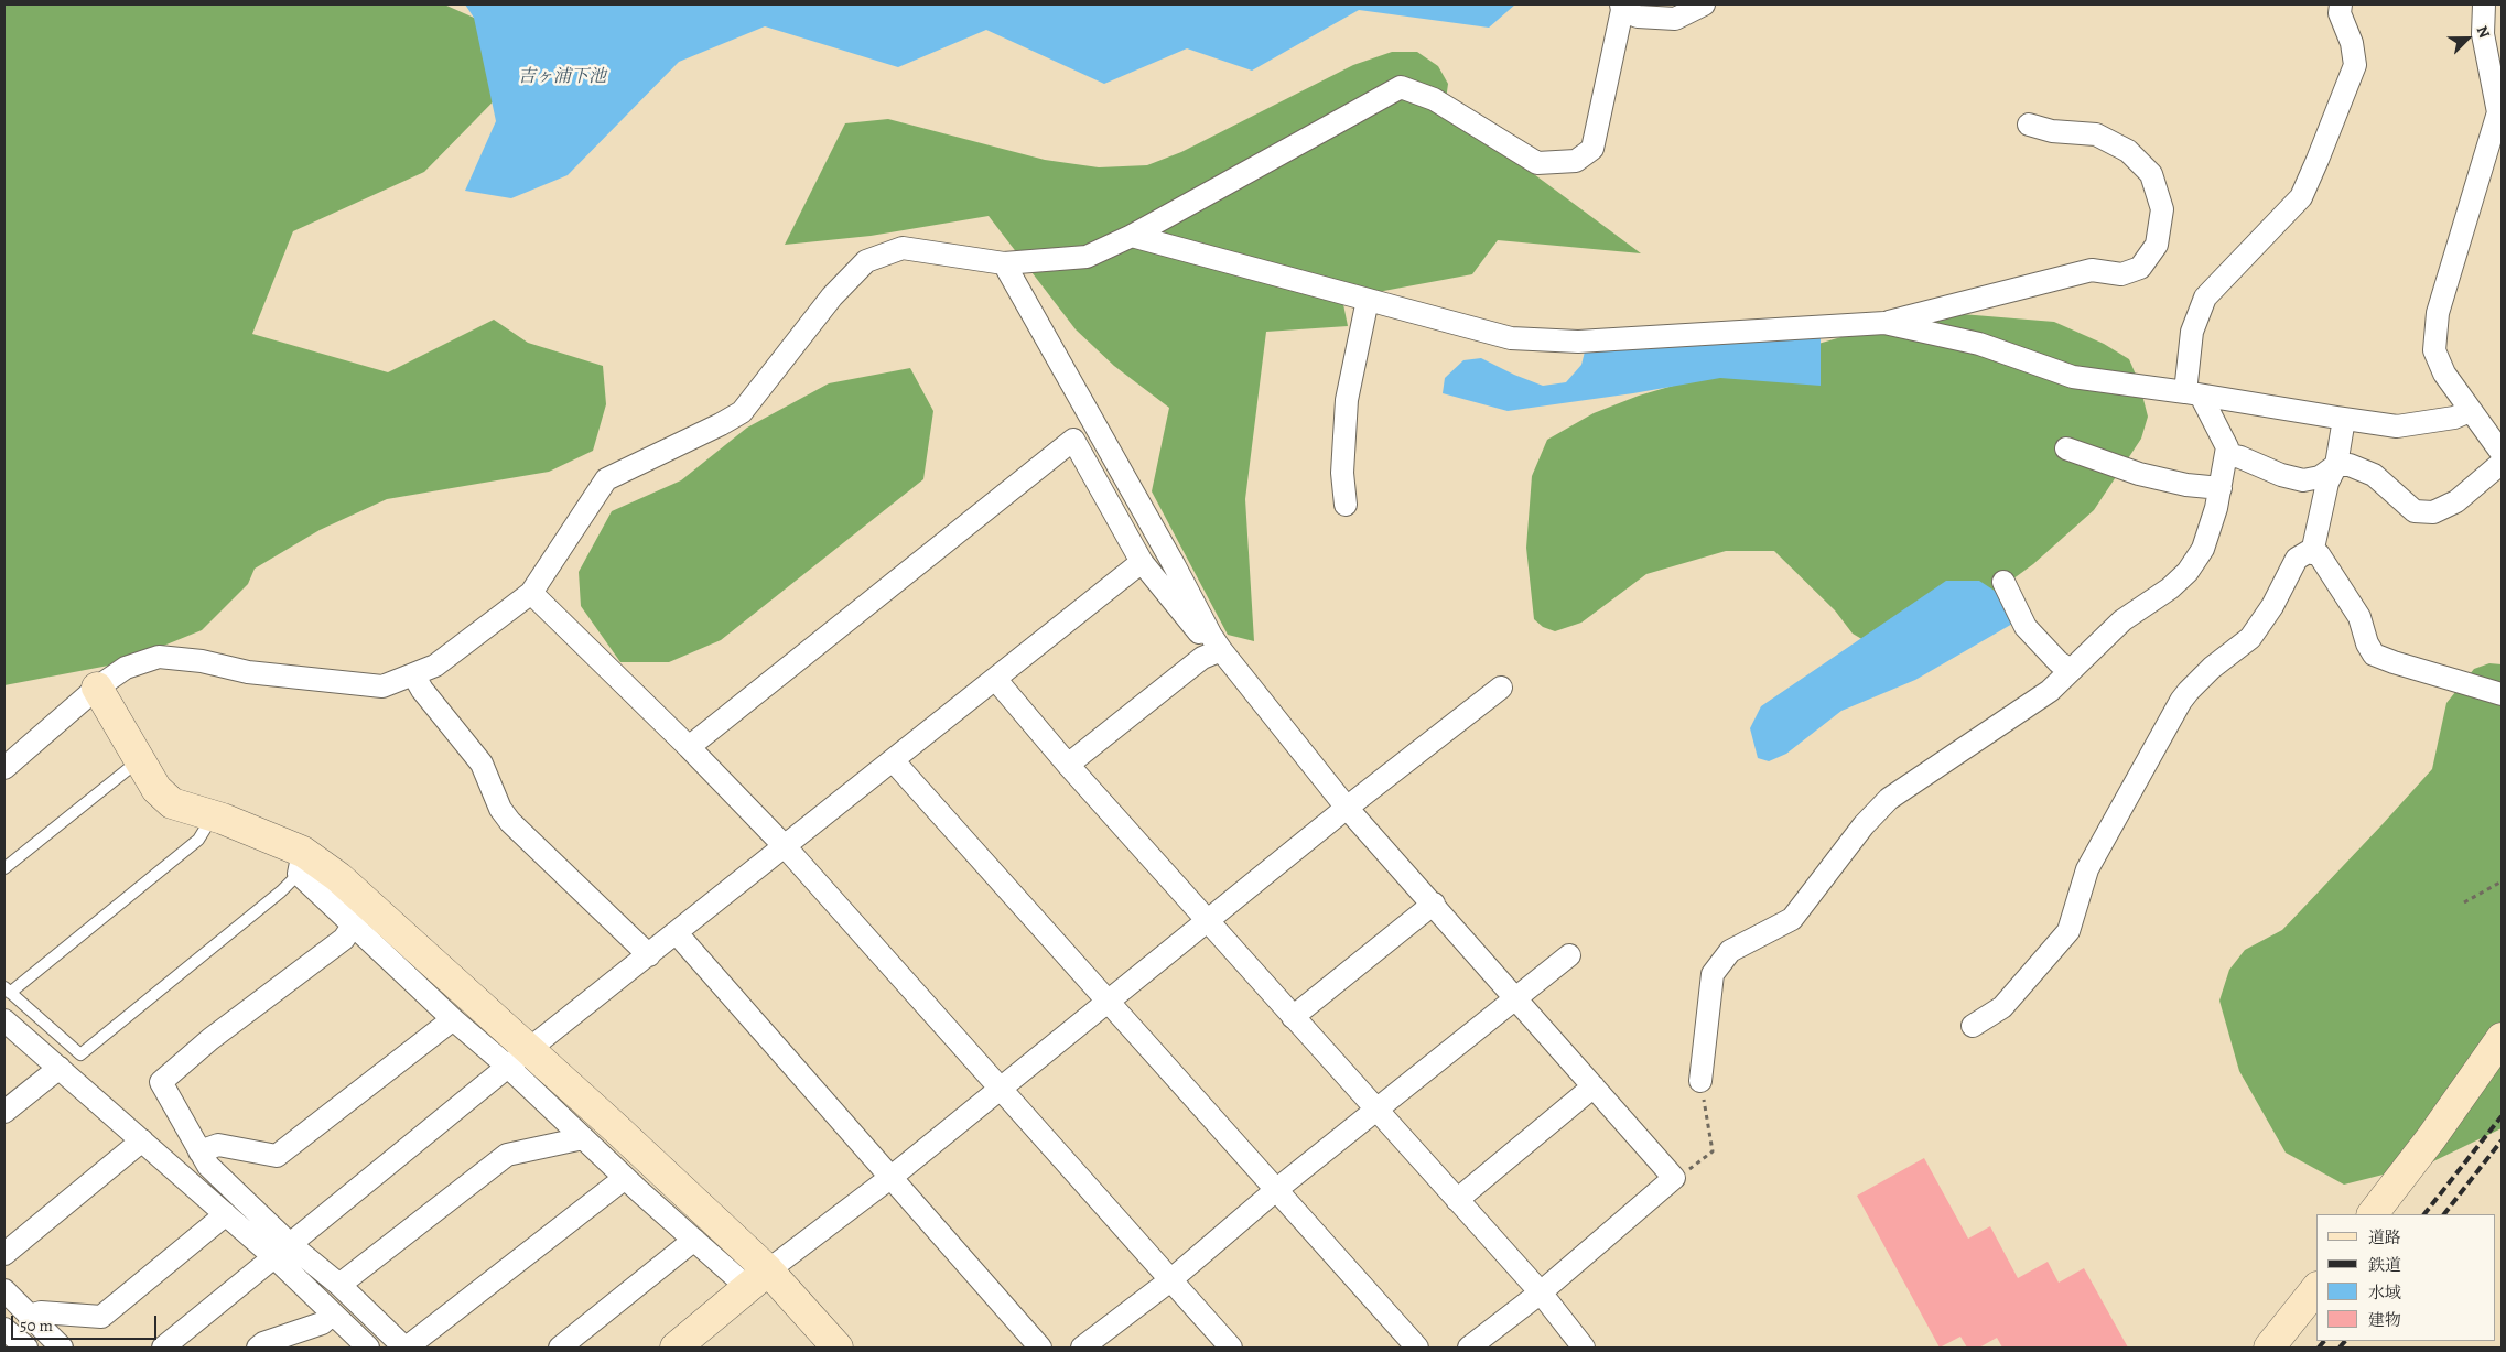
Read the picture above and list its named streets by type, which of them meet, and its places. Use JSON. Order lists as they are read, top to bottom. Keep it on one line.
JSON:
{"water":["吉ヶ浦下池"],"legend":["道路","鉄道","水域","建物"],"scale_bar":"50 m","north":"top right"}
